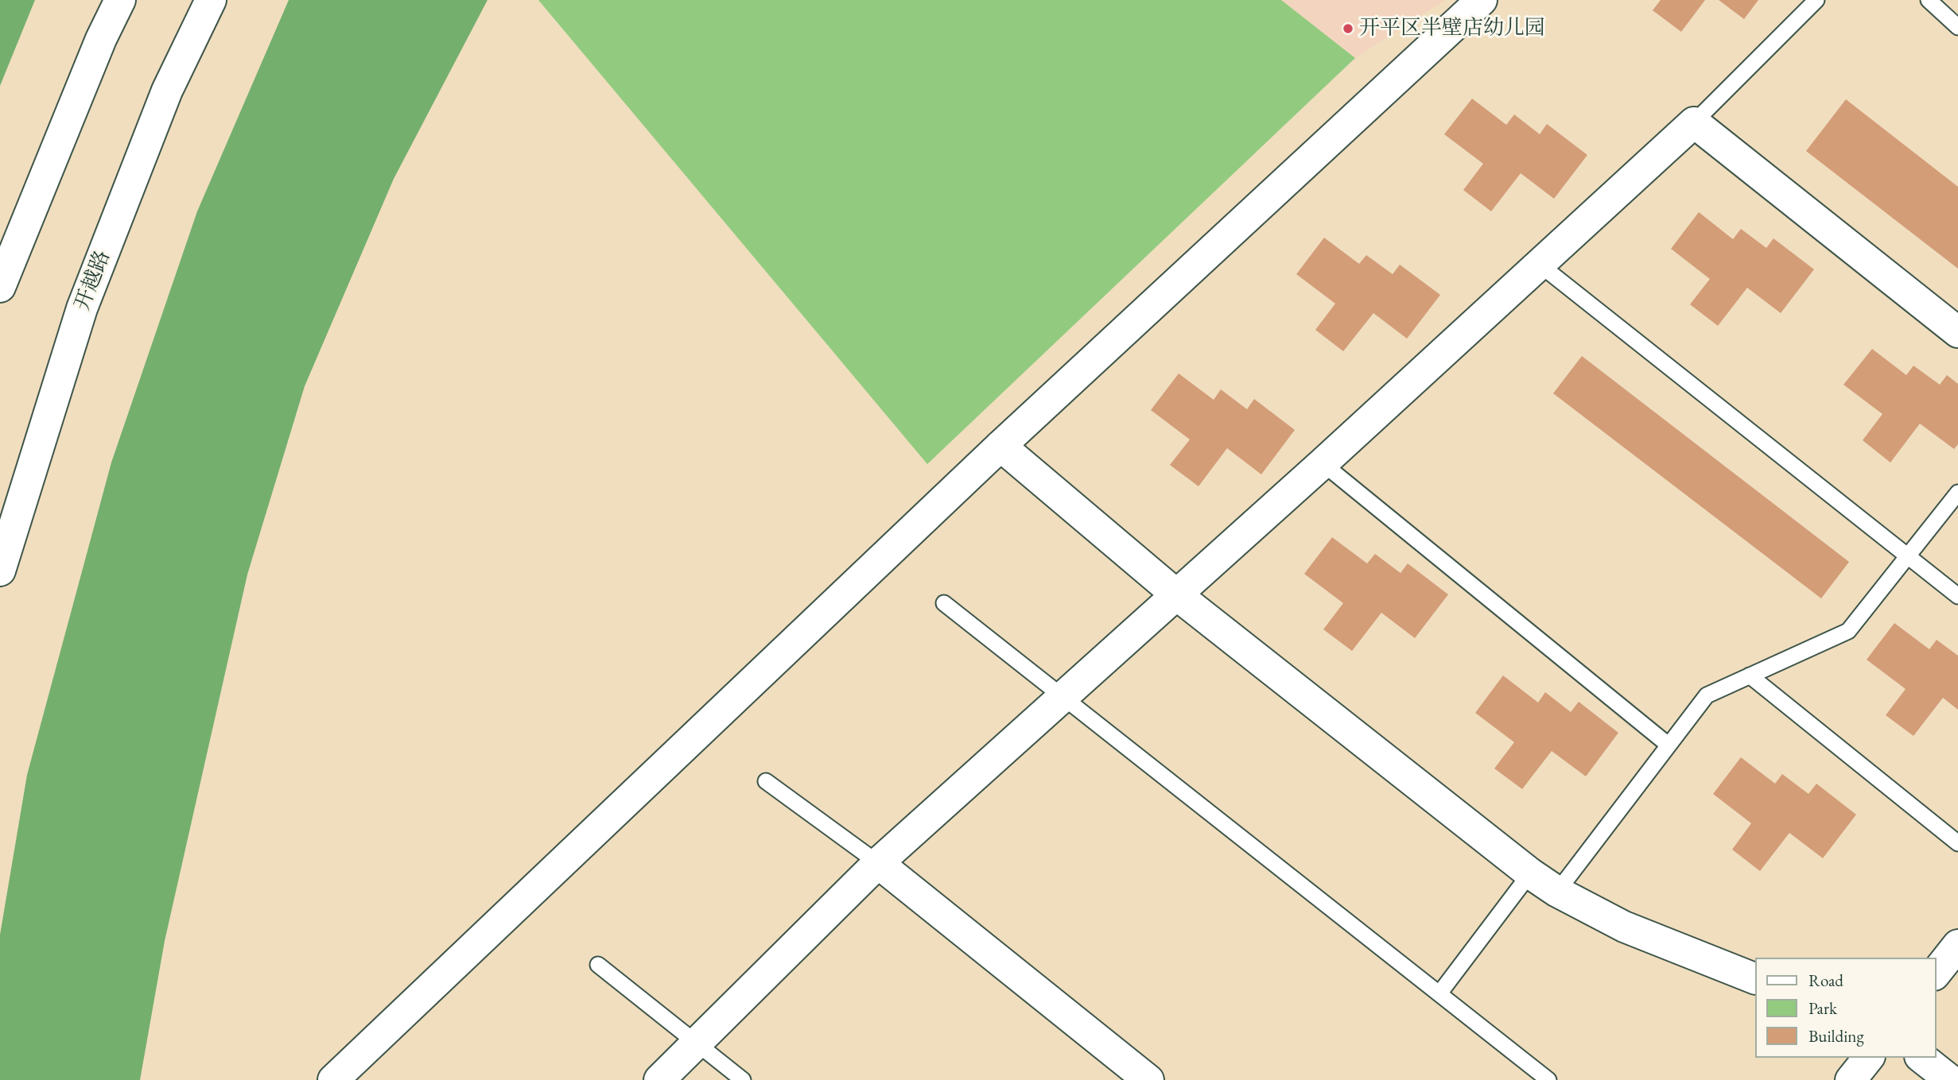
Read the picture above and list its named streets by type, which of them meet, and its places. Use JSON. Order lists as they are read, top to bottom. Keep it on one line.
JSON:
{"streets":{"street":["开越路"]},"places":["开平区半壁店幼儿园"],"legend":["Road","Park","Building"]}
